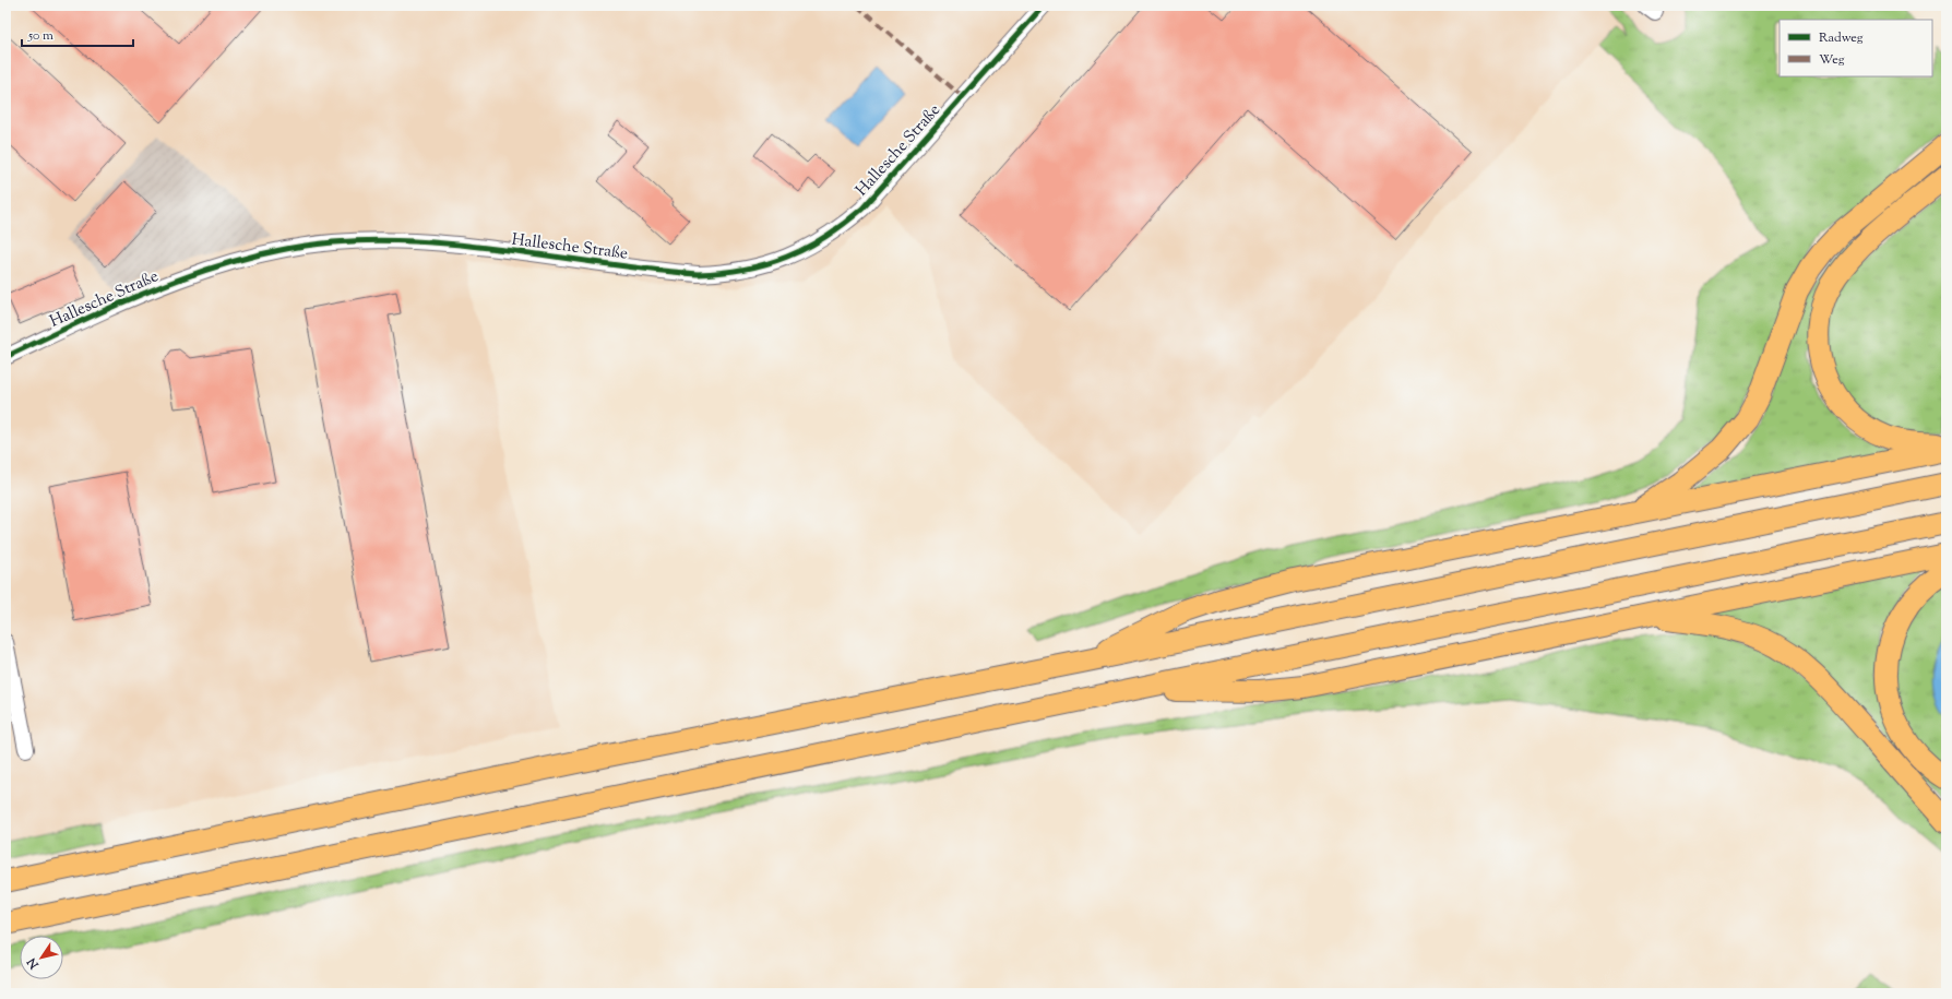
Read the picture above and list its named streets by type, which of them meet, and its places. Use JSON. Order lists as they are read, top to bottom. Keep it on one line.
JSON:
{"streets":{"street":["Hallesche Straße"]},"legend":["Radweg","Weg"],"scale_bar":"50 m","north":"bottom left"}
